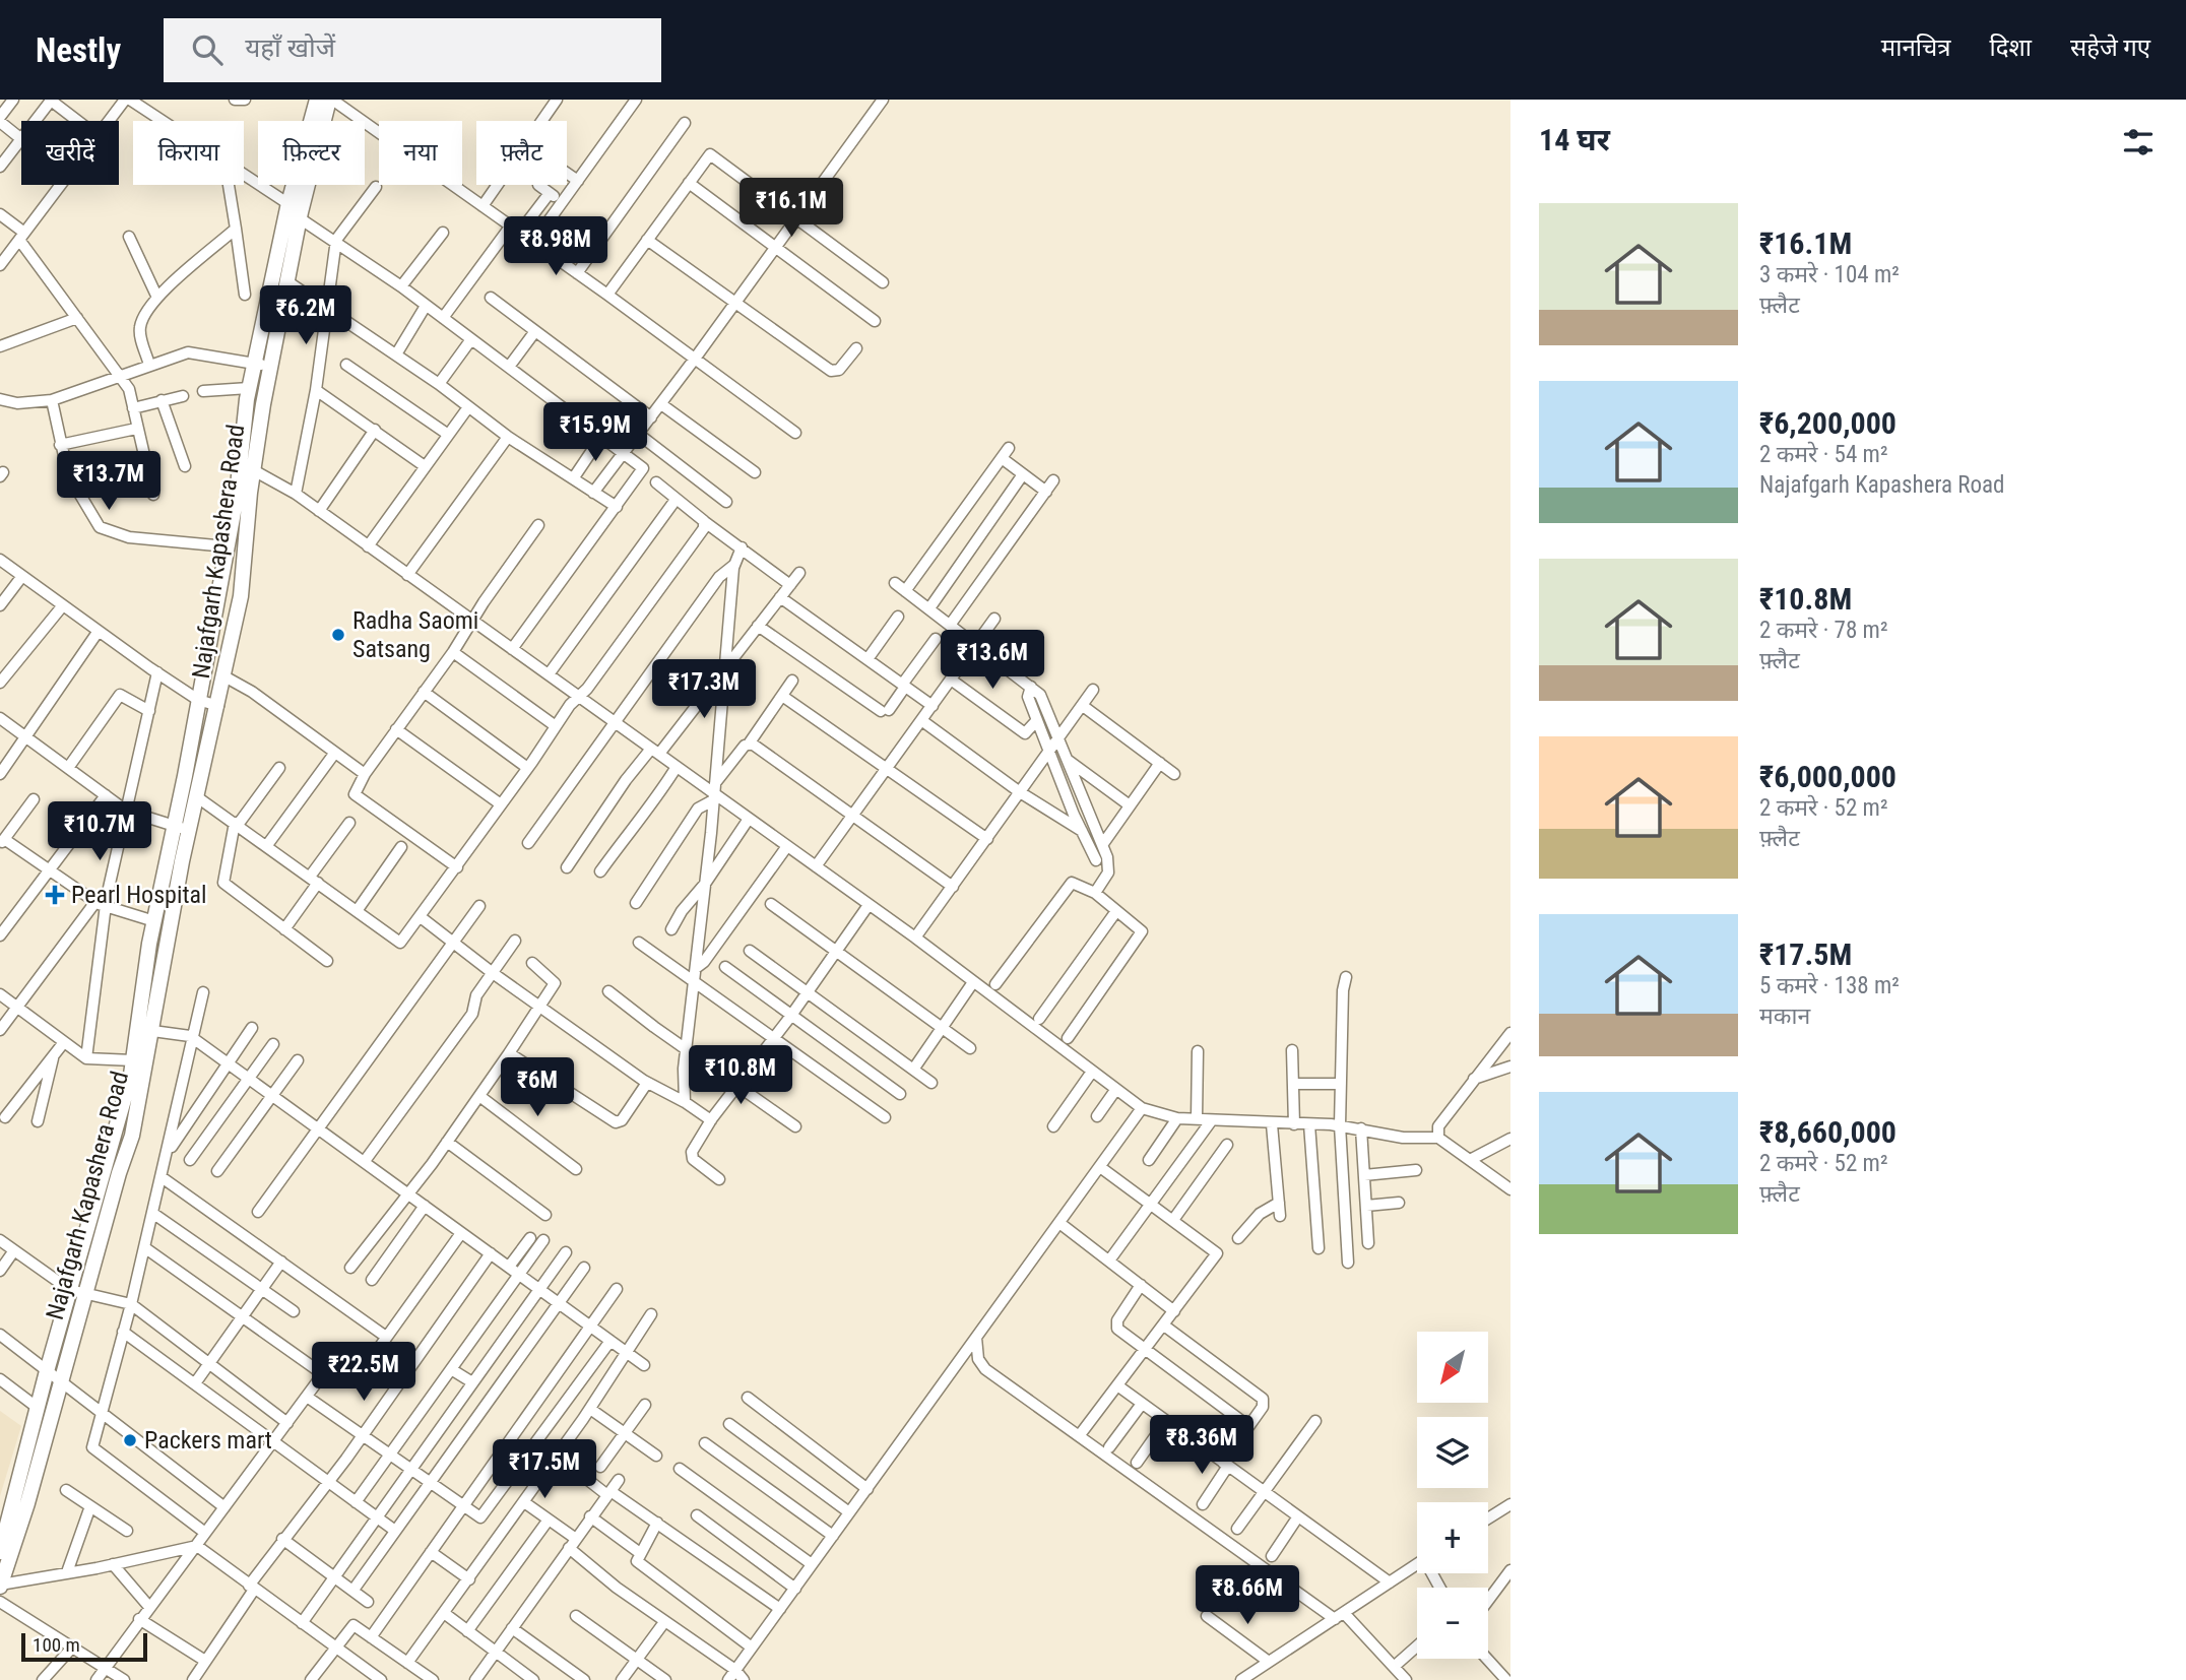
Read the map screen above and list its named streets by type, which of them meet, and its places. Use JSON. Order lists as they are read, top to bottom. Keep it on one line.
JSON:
{"streets":{"main road":["Najafgarh Kapashera Road"]},"places":{"other":["Radha Saomi Satsang","Packers mart"],"health":["Pearl Hospital"]},"scale_bar":"100 m","north":"bottom left","page":{"header":"Nestly","search":"यहाँ खोजें","nav":["मानचित्र","दिशा","सहेजे गए"],"heading":"14 घर","chip":["खरीदें","किराया","फ़िल्टर","नया","फ़्लैट"],"price":["₹16.1M","₹8.98M","₹6.2M","₹15.9M","₹13.7M","₹13.6M","₹17.3M","₹10.7M","₹10.8M","₹6M","₹22.5M","₹8.36M","₹17.5M","₹8.66M"],"list":[{"name":"₹16.1M","note":"3 कमरे · 104 m² · फ़्लैट"},{"name":"₹6,200,000","note":"2 कमरे · 54 m² · Najafgarh Kapashera Road"},{"name":"₹10.8M","note":"2 कमरे · 78 m² · फ़्लैट"},{"name":"₹6,000,000","note":"2 कमरे · 52 m² · फ़्लैट"},{"name":"₹17.5M","note":"5 कमरे · 138 m² · मकान"},{"name":"₹8,660,000","note":"2 कमरे · 52 m² · फ़्लैट"}],"map_buttons":["+","−"],"scale":"100 m"}}
